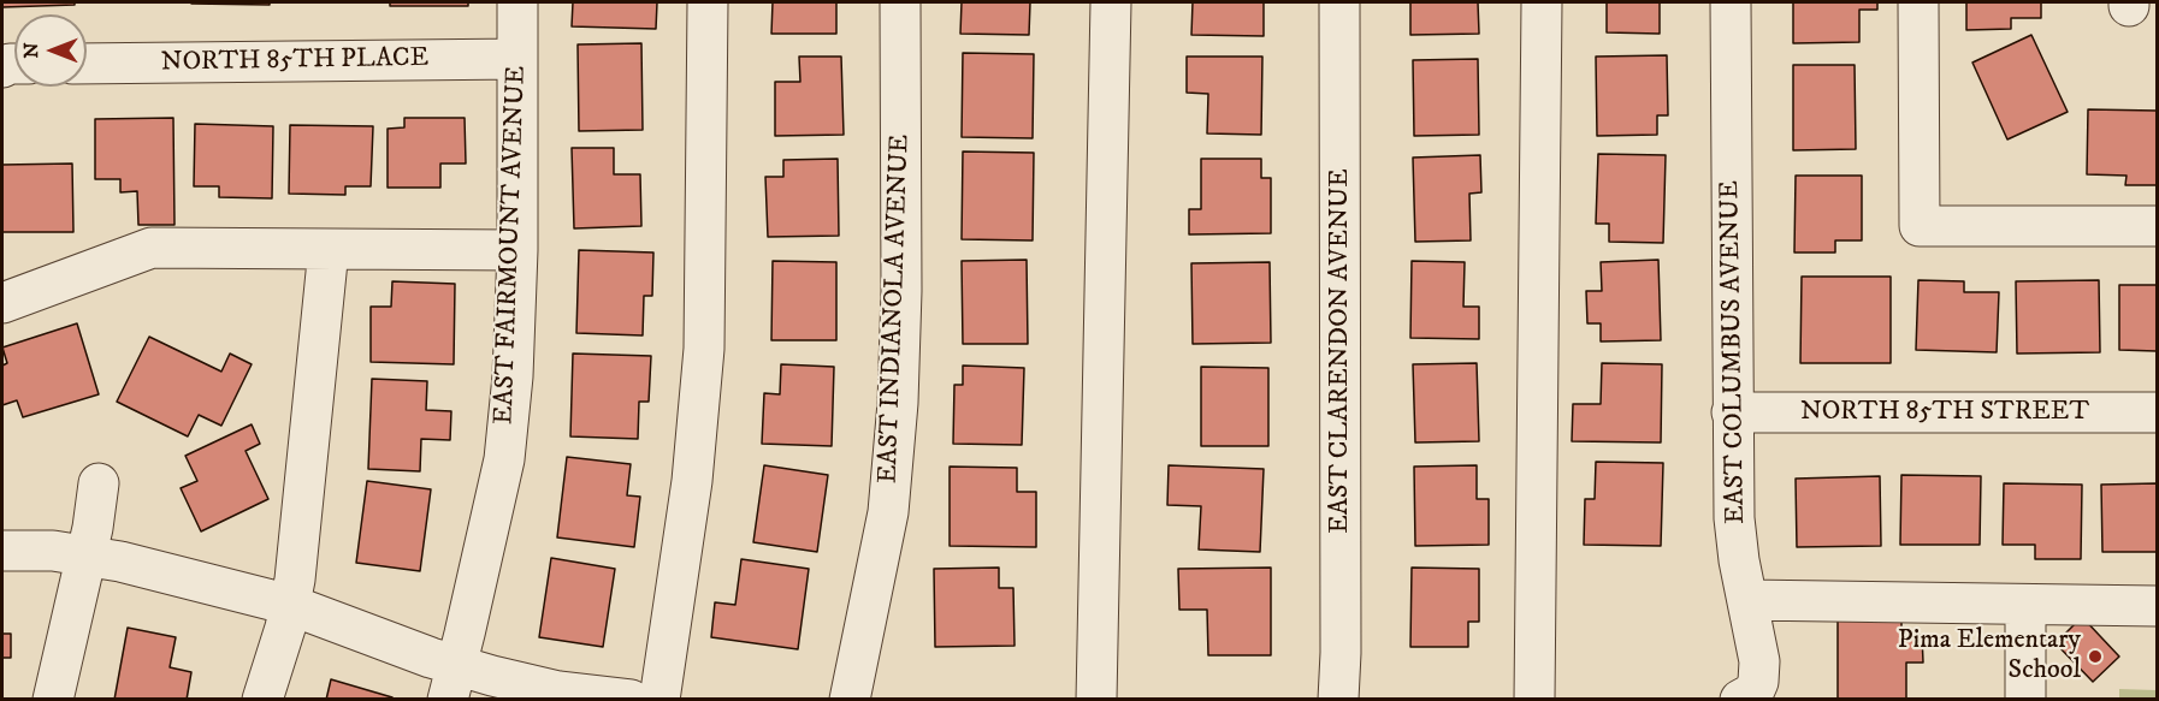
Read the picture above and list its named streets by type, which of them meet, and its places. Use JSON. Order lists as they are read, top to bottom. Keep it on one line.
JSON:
{"streets":{"street":["NORTH 85TH PLACE","EAST FAIRMOUNT AVENUE","EAST INDIANOLA AVENUE","EAST CLARENDON AVENUE","EAST COLUMBUS AVENUE","NORTH 85TH STREET"]},"crossings":[["NORTH 85TH PLACE","EAST FAIRMOUNT AVENUE"],["EAST COLUMBUS AVENUE","NORTH 85TH STREET"]],"places":["Pima Elementary School"],"north":"left"}
